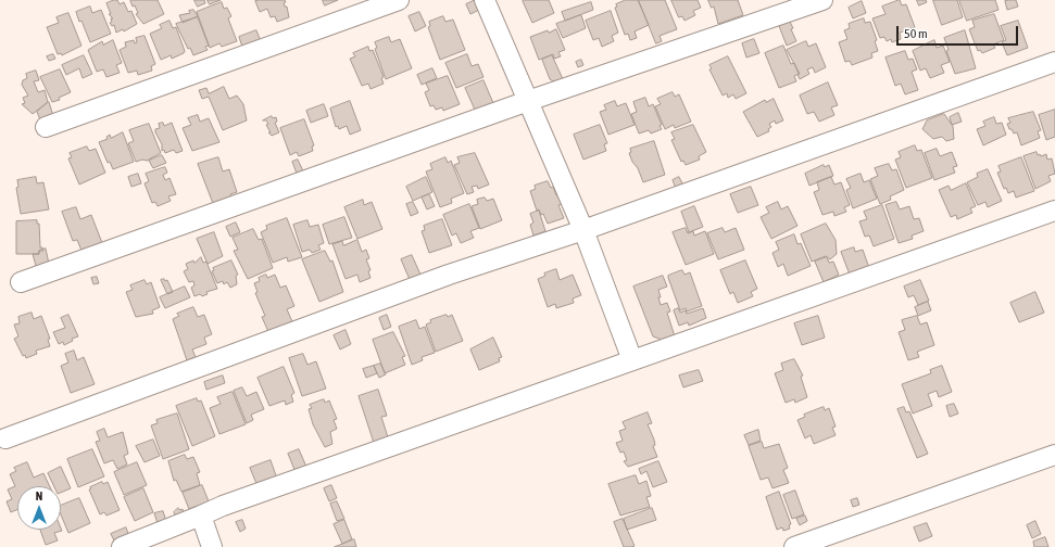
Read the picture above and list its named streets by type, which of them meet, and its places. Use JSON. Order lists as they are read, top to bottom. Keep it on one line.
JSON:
{"scale_bar":"50 m","north":"top"}
